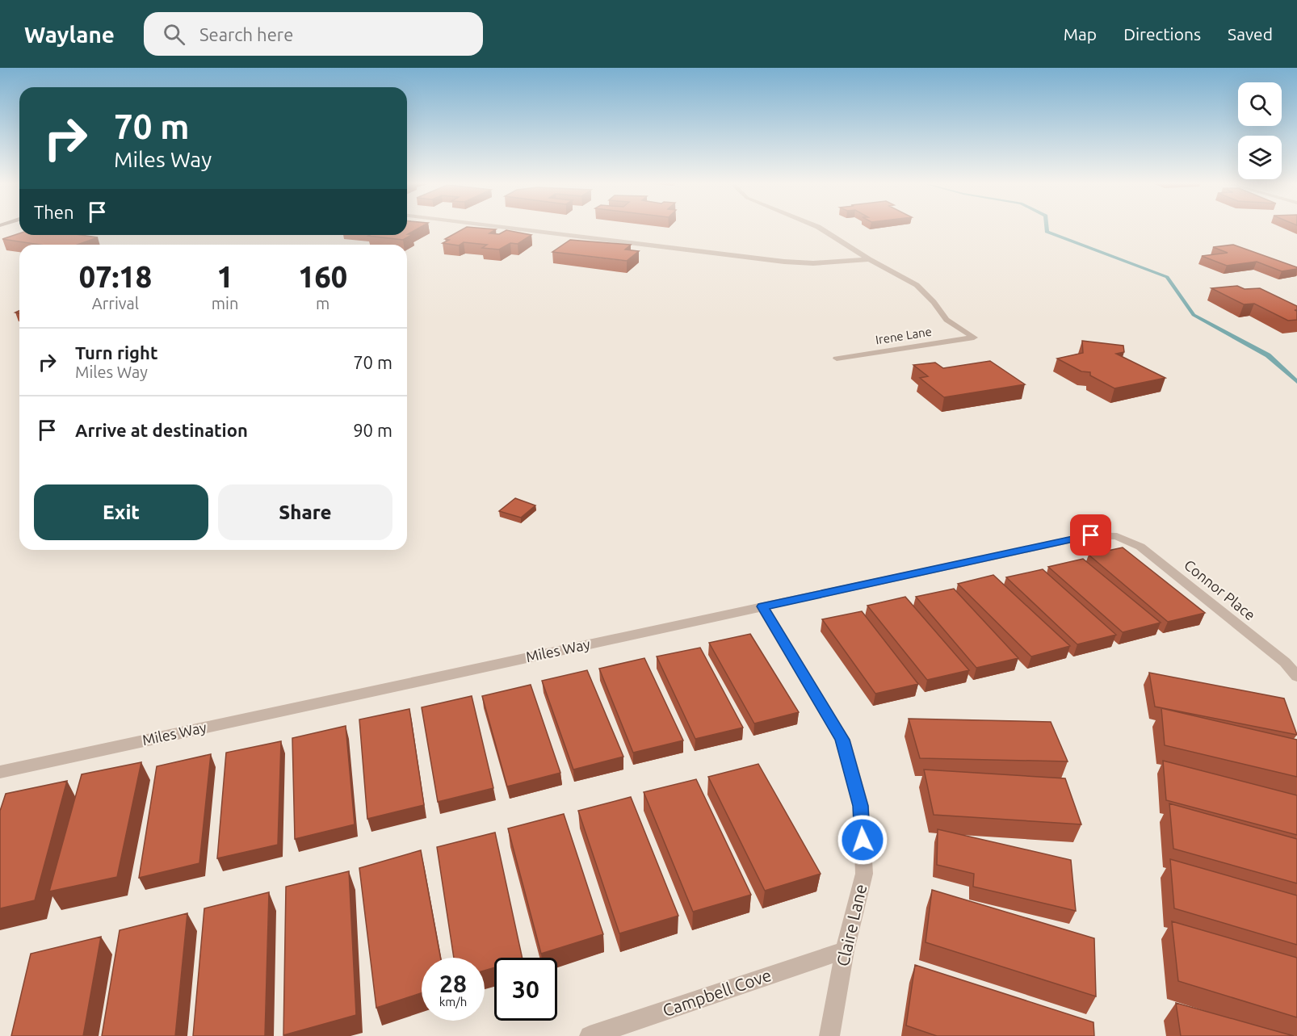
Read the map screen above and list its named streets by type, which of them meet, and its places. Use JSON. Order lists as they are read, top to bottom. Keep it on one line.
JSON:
{"streets":{"street":["Irene Lane","Connor Place","Miles Way","Claire Lane","Campbell Cove"]},"crossings":[["Connor Place","Miles Way"],["Miles Way","Claire Lane"],["Claire Lane","Campbell Cove"]],"page":{"header":"Waylane","search":"Search here","nav":["Map","Directions","Saved"],"turn":["70 m","Miles Way"],"then":"Then","eta":["07:18","Arrival","1","min","160","m"],"list":[{"name":"Turn right","note":"Miles Way","value":"70 m"},{"name":"Arrive at destination","value":"90 m"}],"buttons":["Exit","Share"],"speed":"28 km/h","limit":"30"}}
